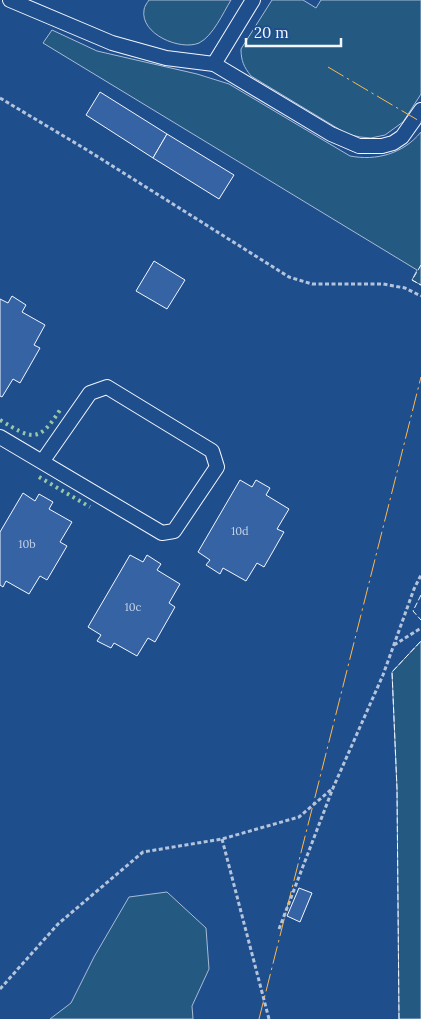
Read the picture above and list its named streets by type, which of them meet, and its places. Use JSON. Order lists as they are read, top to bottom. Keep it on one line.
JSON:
{"house_numbers":["10d","10b","10c"],"scale_bar":"20 m"}
